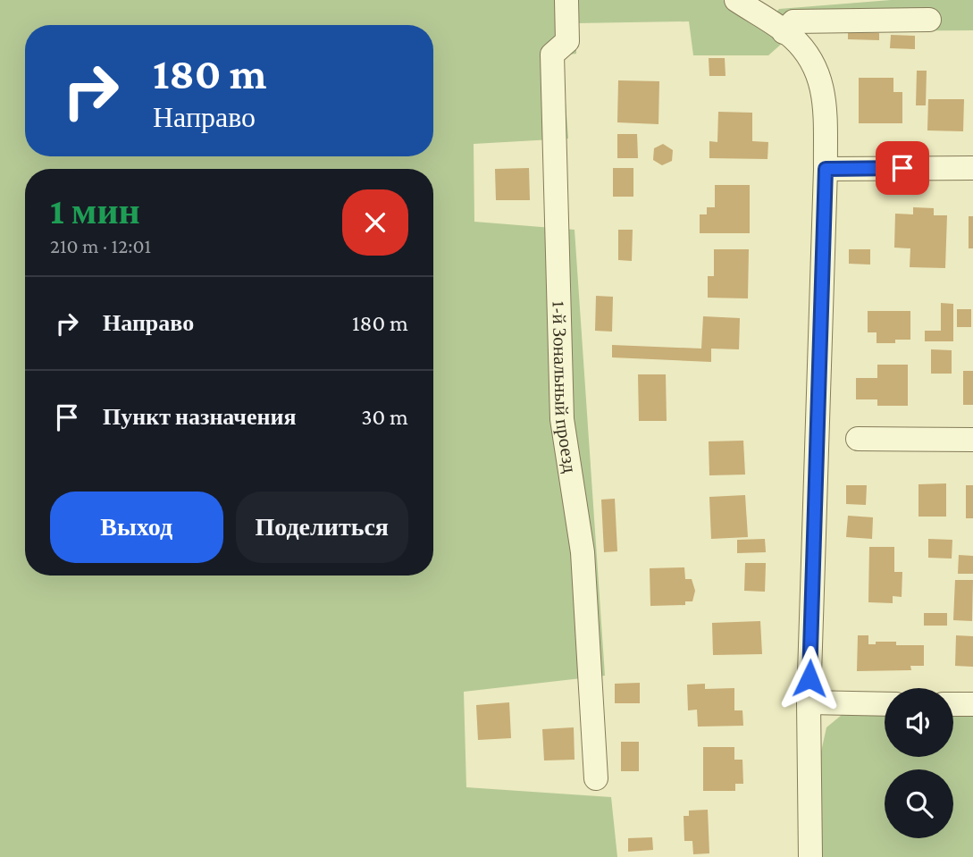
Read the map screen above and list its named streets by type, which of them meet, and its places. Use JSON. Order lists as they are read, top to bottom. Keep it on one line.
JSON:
{"streets":{"street":["1-й Зональный проезд"]},"page":{"turn":["180 m","Направо"],"heading":["1 мин","210 m · 12:01"],"list":[{"name":"Направо","value":"180 m"},{"name":"Пункт назначения","value":"30 m"}],"buttons":["Выход","Поделиться"]}}
